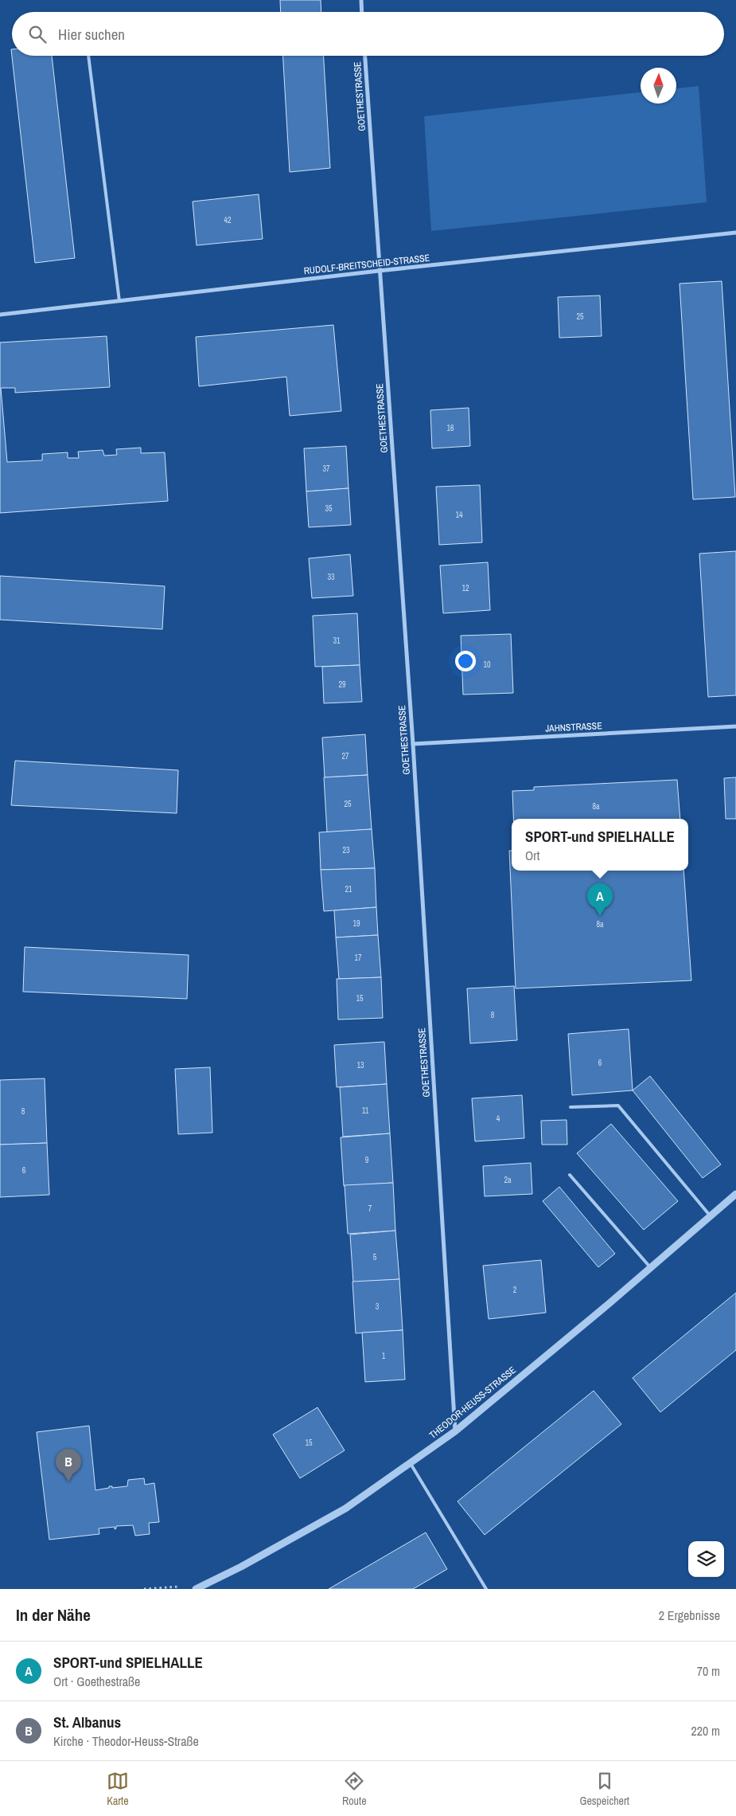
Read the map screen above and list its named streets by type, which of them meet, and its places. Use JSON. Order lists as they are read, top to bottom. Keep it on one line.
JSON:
{"streets":{"street":["GOETHESTRASSE","RUDOLF-BREITSCHEID-STRASSE","JAHNSTRASSE","THEODOR-HEUSS-STRASSE"]},"crossings":[["GOETHESTRASSE","RUDOLF-BREITSCHEID-STRASSE"],["GOETHESTRASSE","JAHNSTRASSE"],["GOETHESTRASSE","THEODOR-HEUSS-STRASSE"]],"house_numbers":["42","25","16","37","35","14","33","12","31","10","29","27","25","8a","23","21","19","8a","17","15","8","6","13","11","8","4","9","6","2a","7","5","2","3","1","15"],"north":"top","page":{"search":"Hier suchen","popup":["SPORT-und SPIELHALLE","Ort"],"pins":["A","B"],"heading":["In der Nähe","2 Ergebnisse"],"list":[{"mark":"A","name":"SPORT-und SPIELHALLE","note":"Ort · Goethestraße","value":"70 m"},{"mark":"B","name":"St. Albanus","note":"Kirche · Theodor-Heuss-Straße","value":"220 m"}],"nav":["Karte","Route","Gespeichert"]}}
